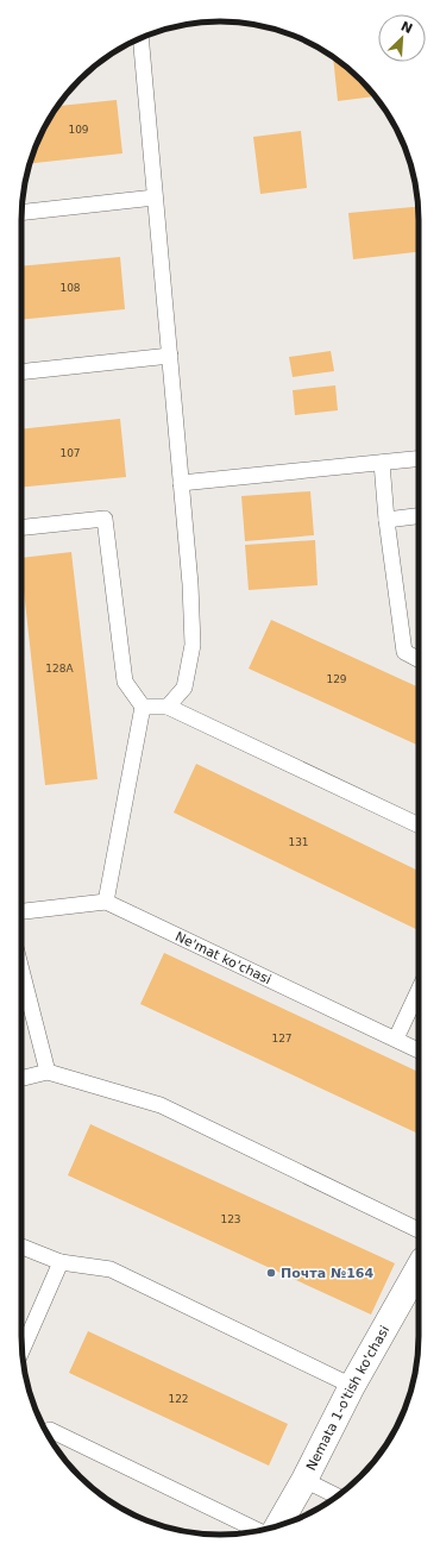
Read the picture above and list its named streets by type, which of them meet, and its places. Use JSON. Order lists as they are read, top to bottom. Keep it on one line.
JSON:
{"streets":{"street":["Nemata 1-o'tish ko'chasi"],"lane":["Ne'mat ko'chasi"]},"places":["Почта №164"],"house_numbers":["109","108","107","128A","129","131","127","123","122"],"north":"top right"}
